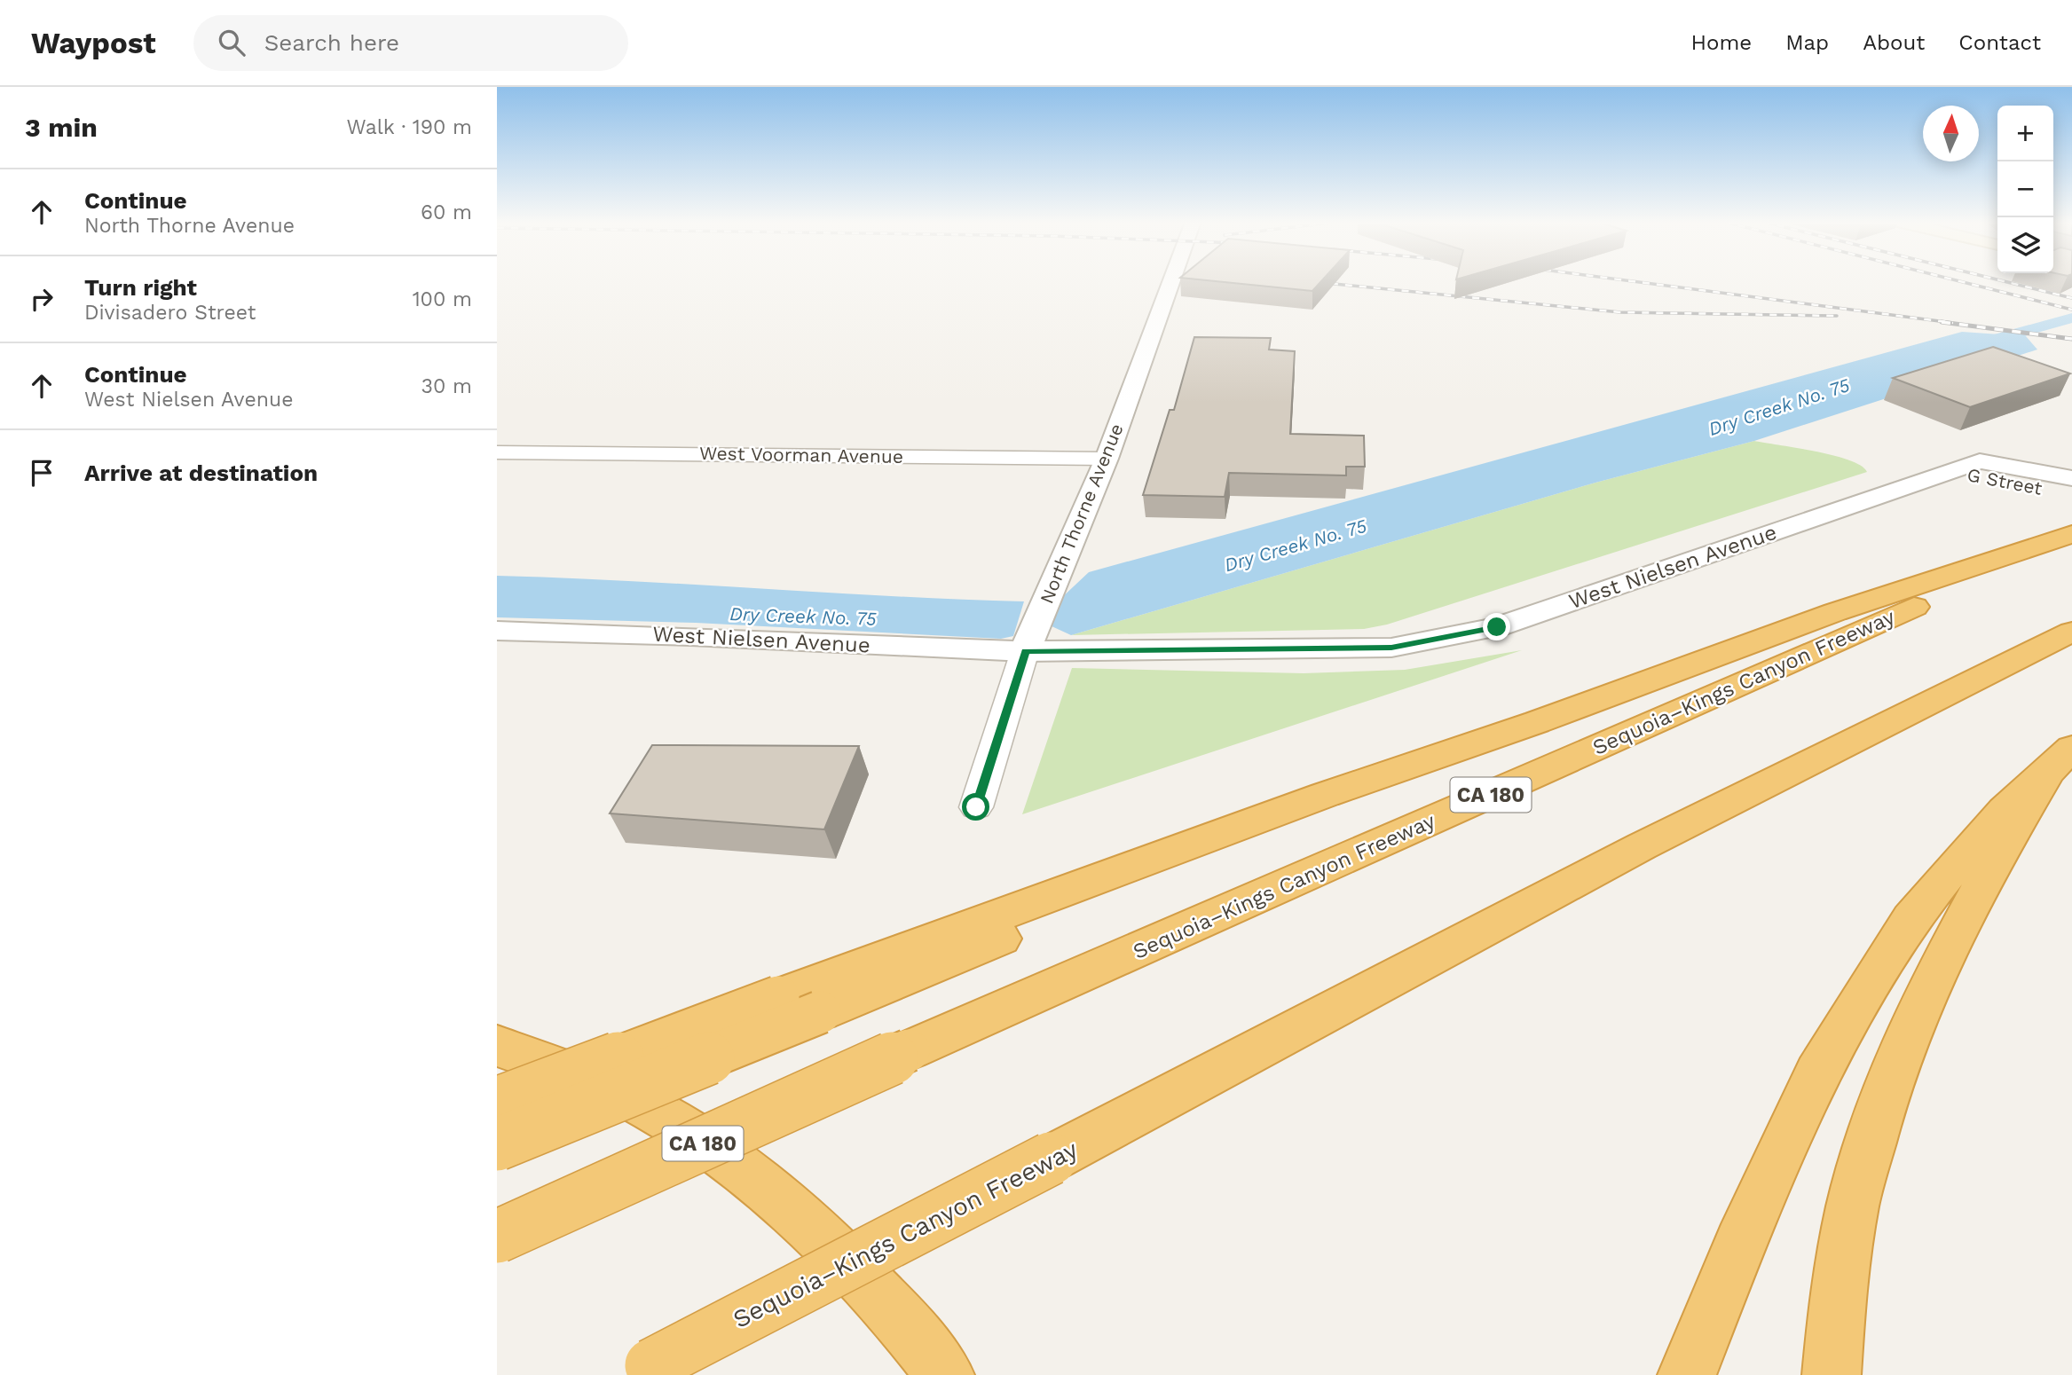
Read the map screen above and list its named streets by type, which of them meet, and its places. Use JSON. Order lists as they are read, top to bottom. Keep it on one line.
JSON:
{"streets":{"highway":["Sequoia–Kings Canyon Freeway","CA 180"],"street":["West Voorman Avenue","G Street","North Thorne Avenue","West Nielsen Avenue"]},"crossings":[["West Voorman Avenue","North Thorne Avenue"],["G Street","West Nielsen Avenue"],["North Thorne Avenue","West Nielsen Avenue"]],"water":["Dry Creek No. 75"],"north":"top","page":{"header":"Waypost","search":"Search here","nav":["Home","Map","About","Contact"],"heading":["3 min","Walk · 190 m"],"map_buttons":["+","−"],"list":[["Continue","North Thorne Avenue","60 m"],["Turn right","Divisadero Street","100 m"],["Continue","West Nielsen Avenue","30 m"],"Arrive at destination"]}}
